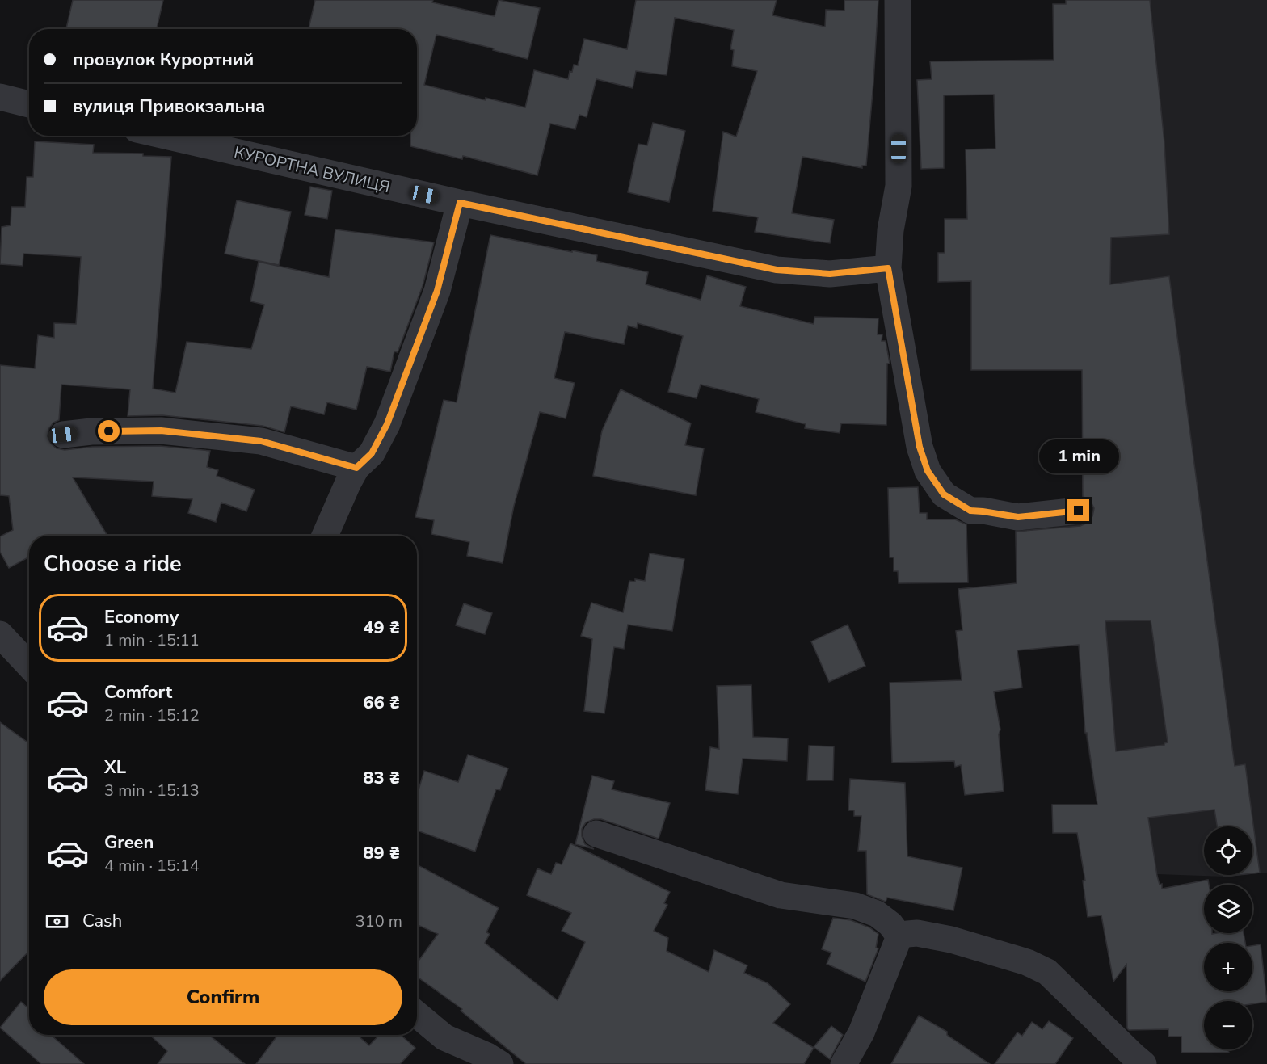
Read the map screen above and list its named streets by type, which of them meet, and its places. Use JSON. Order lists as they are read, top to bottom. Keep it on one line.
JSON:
{"streets":{"street":["КУРОРТНА ВУЛИЦЯ"]},"page":{"banner":["провулок Курортний","вулиця Привокзальна"],"bubble":"1 min","heading":"Choose a ride","list":[{"name":"Economy","note":"1 min · 15:11","value":"49 ₴"},{"name":"Comfort","note":"2 min · 15:12","value":"66 ₴"},{"name":"XL","note":"3 min · 15:13","value":"83 ₴"},{"name":"Green","note":"4 min · 15:14","value":"89 ₴"}],"map_buttons":["+","−"],"pay":["Cash","310 m"],"buttons":"Confirm"}}
